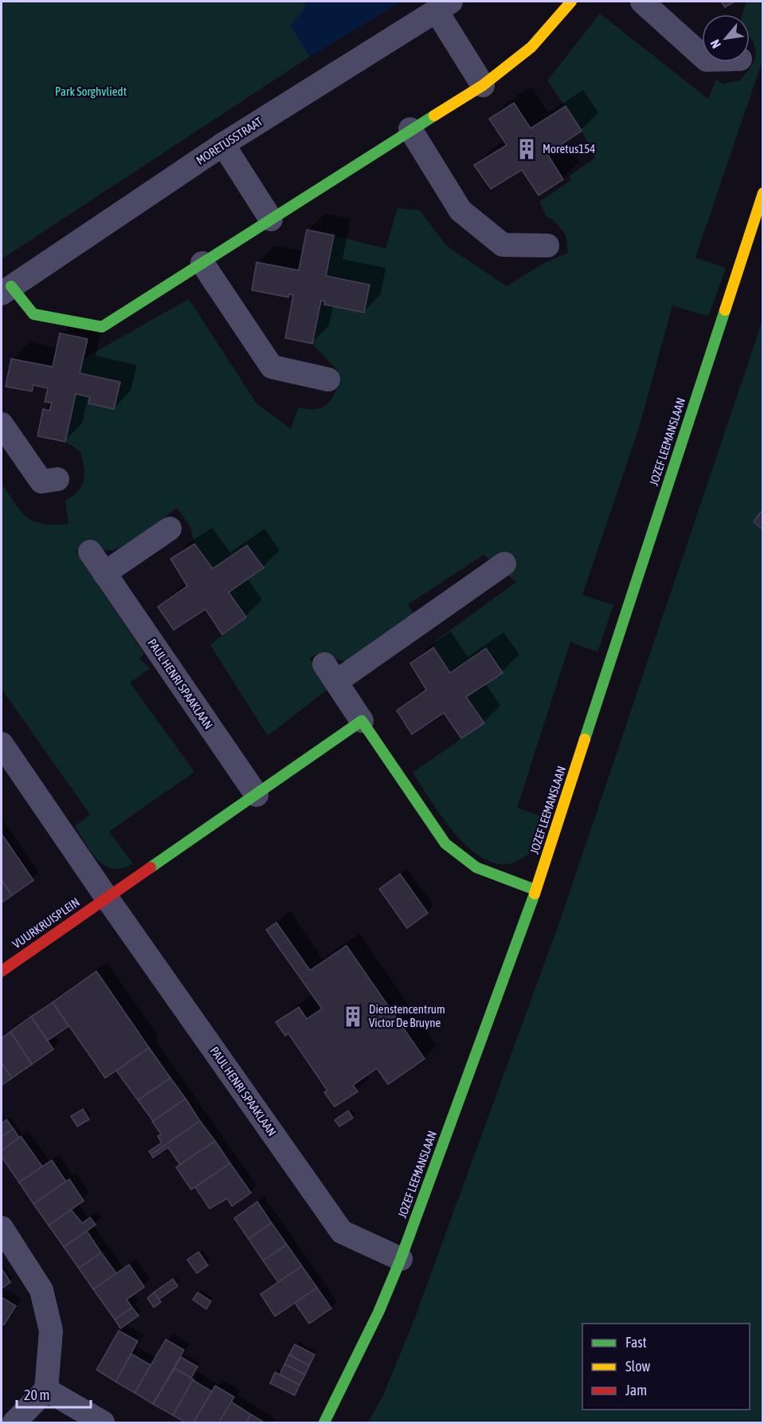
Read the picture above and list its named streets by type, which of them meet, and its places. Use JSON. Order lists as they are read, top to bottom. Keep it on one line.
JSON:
{"streets":{"street":["MORETUSSTRAAT","JOZEF LEEMANSLAAN","PAUL HENRI SPAAKLAAN","VUURKRUISPLEIN"]},"crossings":[["JOZEF LEEMANSLAAN","PAUL HENRI SPAAKLAAN"],["PAUL HENRI SPAAKLAAN","VUURKRUISPLEIN"]],"parks":["Park Sorghvliedt"],"places":{"building":["Moretus154","Dienstencentrum Victor De Bruyne"]},"legend":["Fast","Slow","Jam"],"scale_bar":"20 m","north":"bottom left"}
